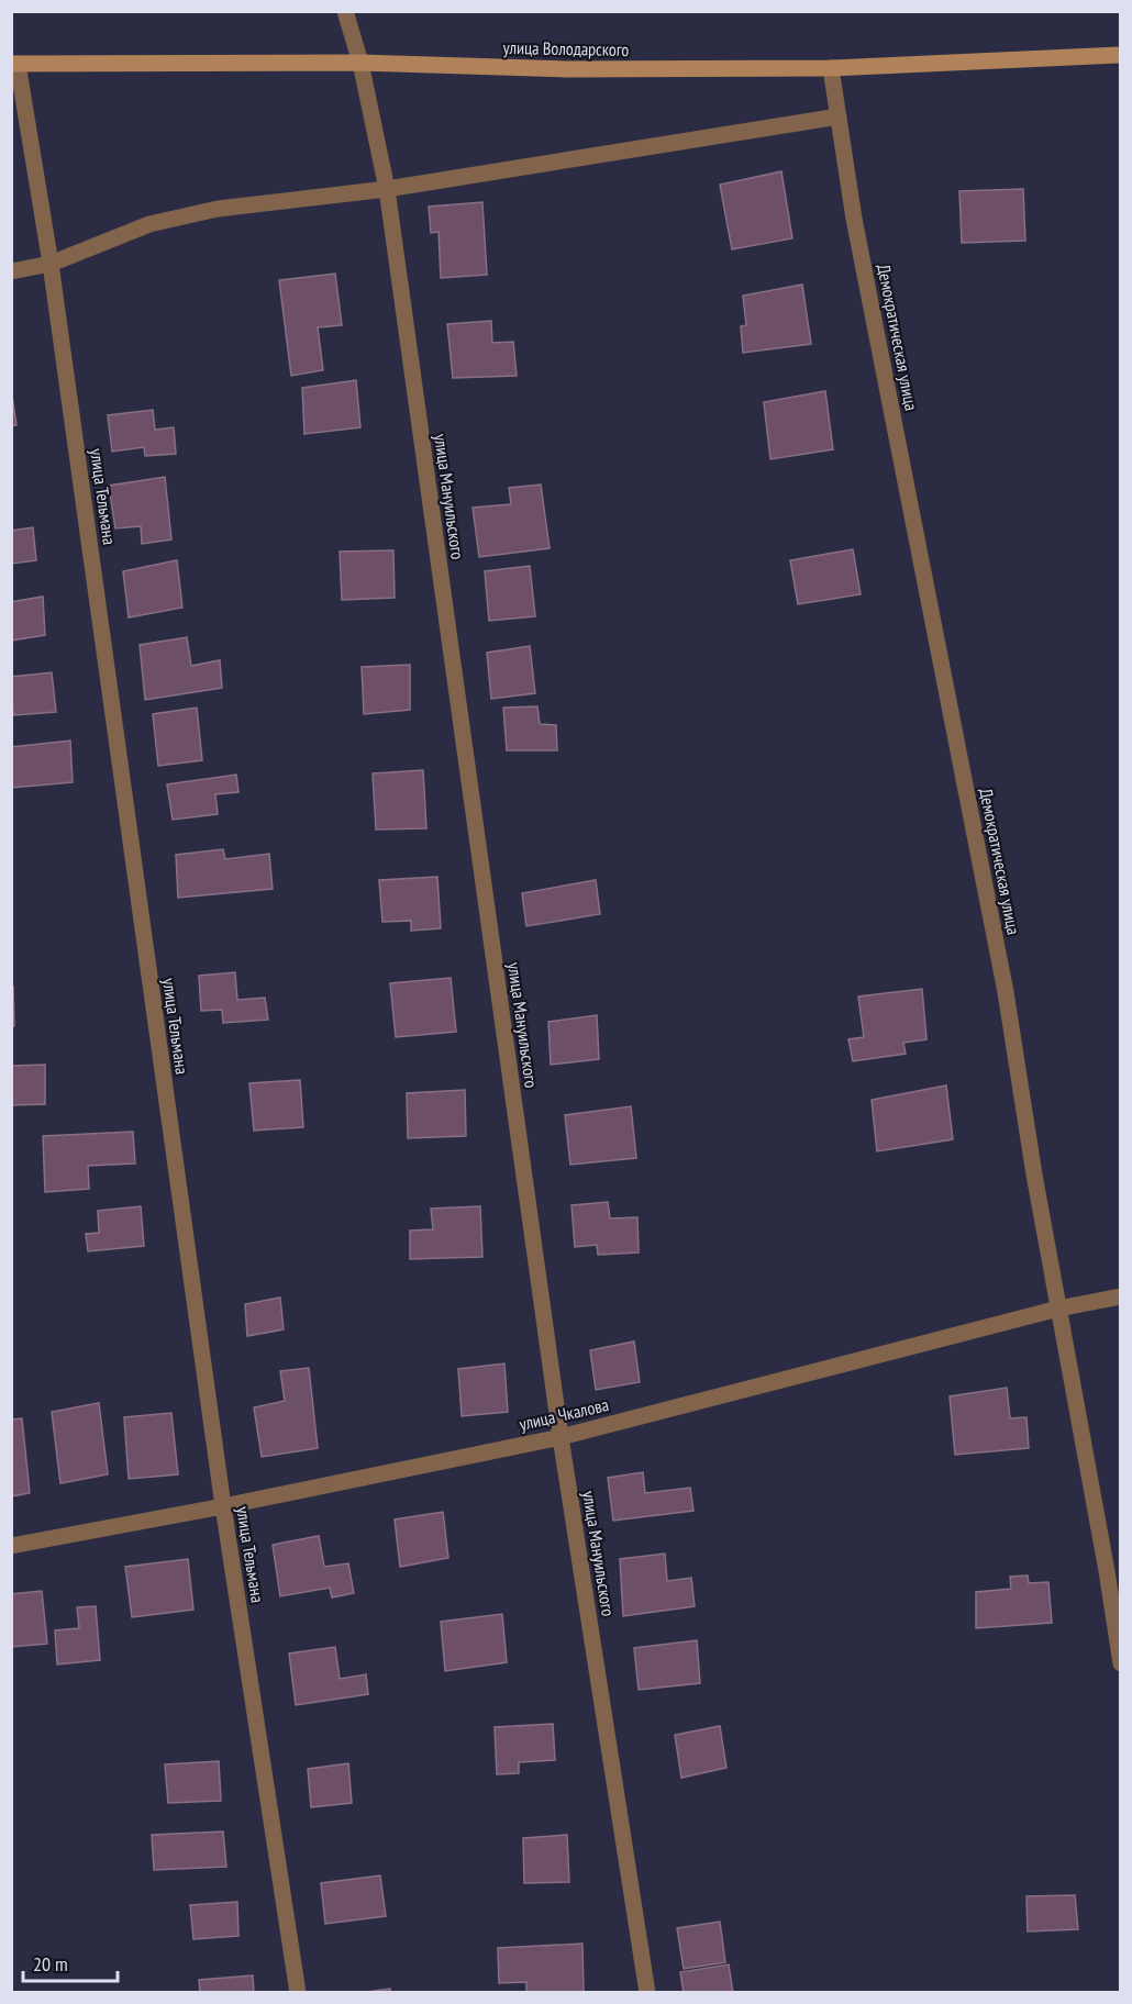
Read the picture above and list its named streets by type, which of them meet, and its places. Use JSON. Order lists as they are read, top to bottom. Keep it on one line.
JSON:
{"streets":{"street":["улица Володарского","Демократическая улица","улица Тельмана","улица Мануильского","улица Чкалова"]},"crossings":[["улица Володарского","Демократическая улица"],["улица Володарского","улица Тельмана"],["улица Володарского","улица Мануильского"],["Демократическая улица","улица Чкалова"],["улица Тельмана","улица Чкалова"],["улица Мануильского","улица Чкалова"]],"scale_bar":"20 m"}
